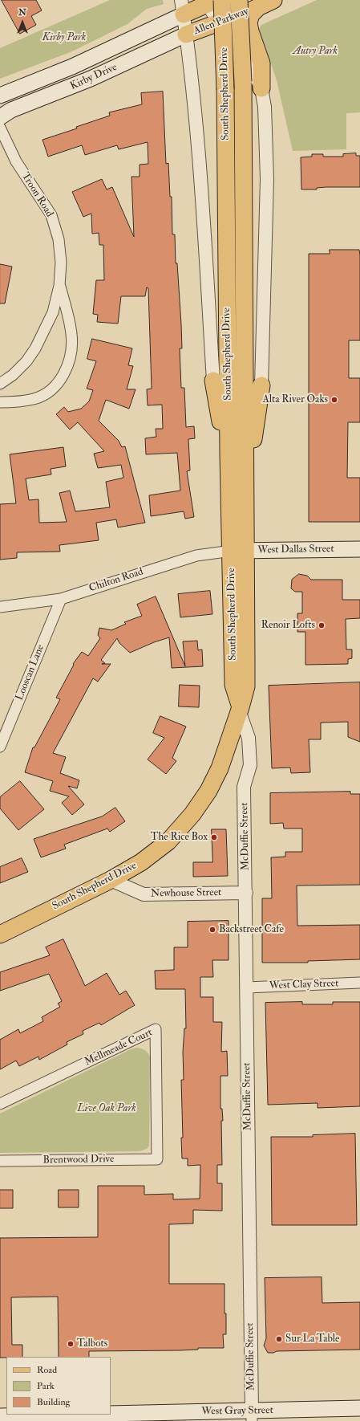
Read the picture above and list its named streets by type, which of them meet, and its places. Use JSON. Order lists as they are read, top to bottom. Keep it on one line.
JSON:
{"streets":{"main road":["Allen Parkway","Kirby Drive","South Shepherd Drive","West Dallas Street","West Gray Street"],"street":["Troon Road","Chilton Road","Looscan Lane","McDuffie Street","Newhouse Street","West Clay Street","Mellmeade Court","Brentwood Drive"]},"crossings":[["Allen Parkway","Kirby Drive"],["South Shepherd Drive","West Dallas Street"],["South Shepherd Drive","Chilton Road"],["South Shepherd Drive","McDuffie Street"],["South Shepherd Drive","Newhouse Street"],["West Dallas Street","Chilton Road"],["Chilton Road","Looscan Lane"],["McDuffie Street","Newhouse Street"],["McDuffie Street","West Clay Street"],["McDuffie Street","West Gray Street"],["Mellmeade Court","Brentwood Drive"]],"parks":["Kirby Park","Autry Park","Live Oak Park"],"places":["Alta River Oaks","Renoir Lofts","The Rice Box","Backstreet Cafe","Sur La Table","Talbots"],"legend":["Road","Park","Building"],"north":"top"}
